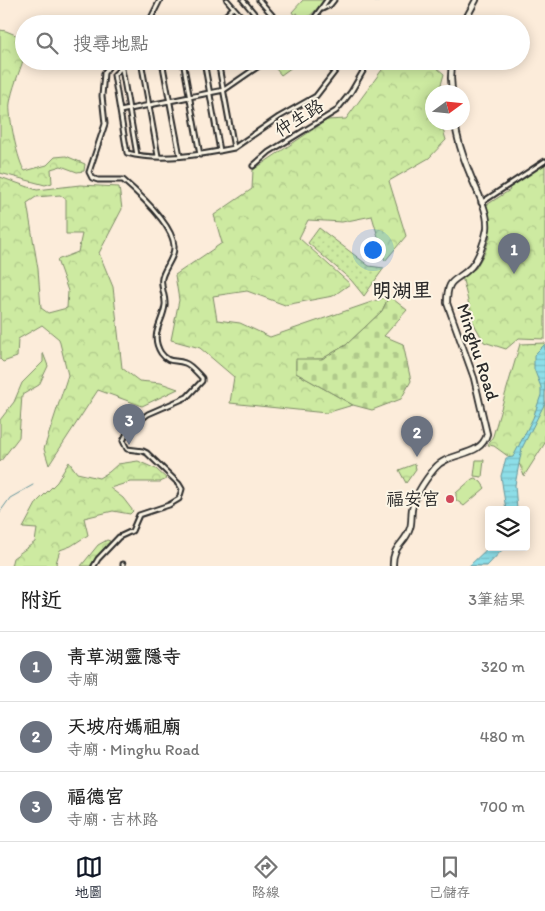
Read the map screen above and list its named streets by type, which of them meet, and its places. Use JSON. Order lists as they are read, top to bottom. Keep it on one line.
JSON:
{"streets":{"street":["仲生路","Minghu Road"]},"districts":["明湖里"],"places":["福安宮"],"north":"right","page":{"search":"搜尋地點","pins":["1","3","2"],"heading":["附近","3筆結果"],"list":[{"mark":"1","name":"青草湖靈隱寺","note":"寺廟","value":"320 m"},{"mark":"2","name":"天坡府媽祖廟","note":"寺廟 · Minghu Road","value":"480 m"},{"mark":"3","name":"福德宮","note":"寺廟 · 吉林路","value":"700 m"}],"nav":["地圖","路線","已儲存"]}}
